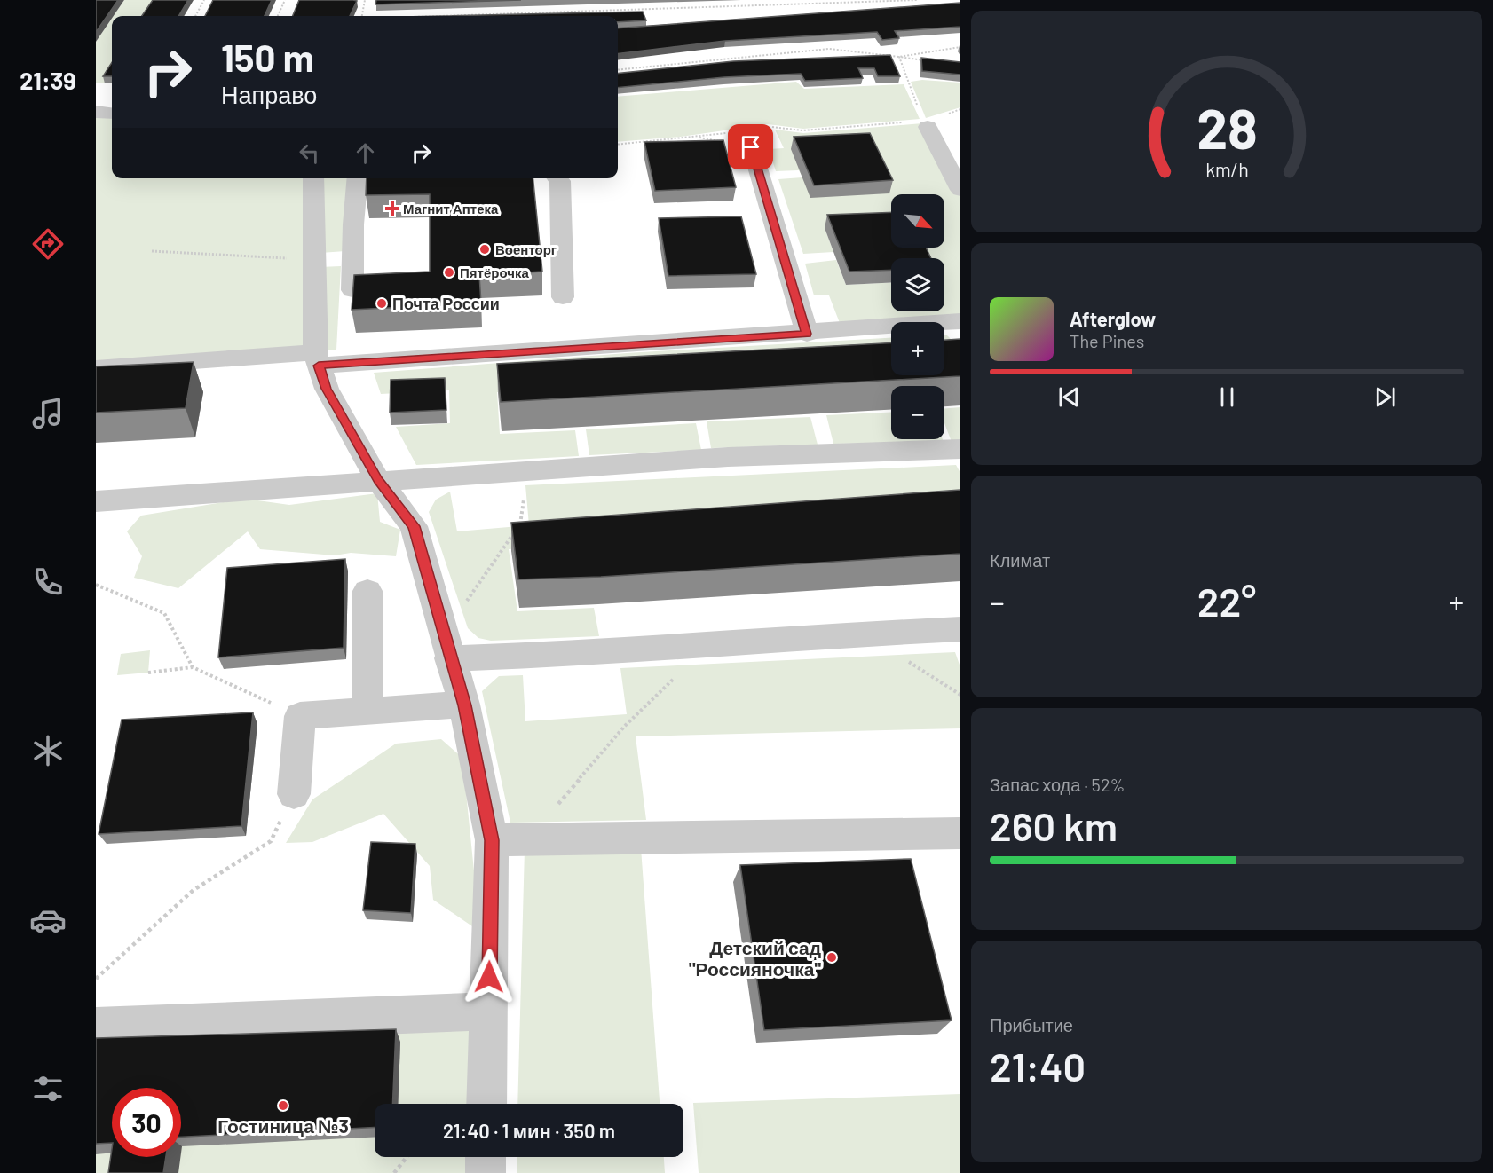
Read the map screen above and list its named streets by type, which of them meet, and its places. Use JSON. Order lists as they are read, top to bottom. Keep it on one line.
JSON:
{"places":{"health":["Магнит Аптека"],"other":["Военторг","Пятёрочка","Почта России","Детский сад \"Россияночка\"","Гостиница №3"]},"north":"bottom right","page":{"tabs":"21:39","turn":["150 m","Направо"],"map_buttons":["+","−"],"song":["Afterglow","The Pines"],"tile":["Климат",["Запас хода · 52%","260 km"],["Прибытие","21:40"]],"heat":["−","22°","+"],"limit":"30","trip":"21:40 · 1 мин · 350 m","gauge":["28","km/h"]}}
